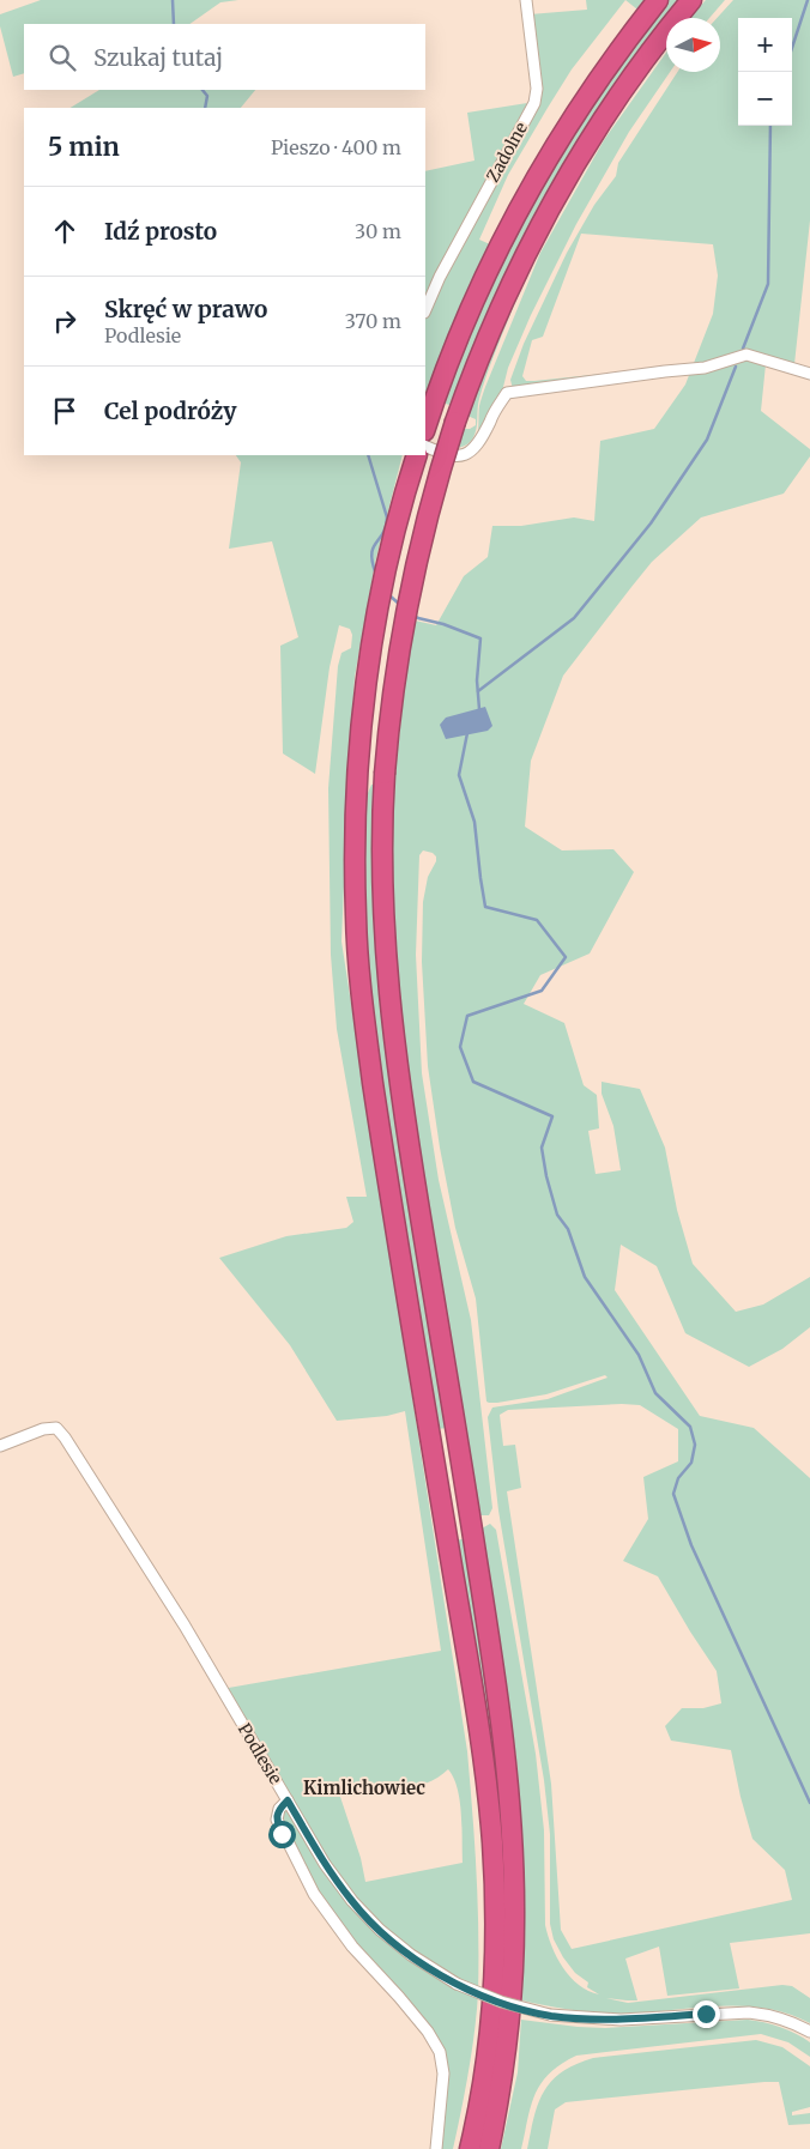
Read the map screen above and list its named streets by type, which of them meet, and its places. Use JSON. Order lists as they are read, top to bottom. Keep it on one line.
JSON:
{"streets":{"street":["Zadolne","Podlesie"]},"districts":["Kimlichowiec"],"north":"right","page":{"map_buttons":["+","−"],"search":"Szukaj tutaj","heading":["5 min","Pieszo · 400 m"],"list":[["Idź prosto","30 m"],["Skręć w prawo","Podlesie","370 m"],"Cel podróży"]}}
